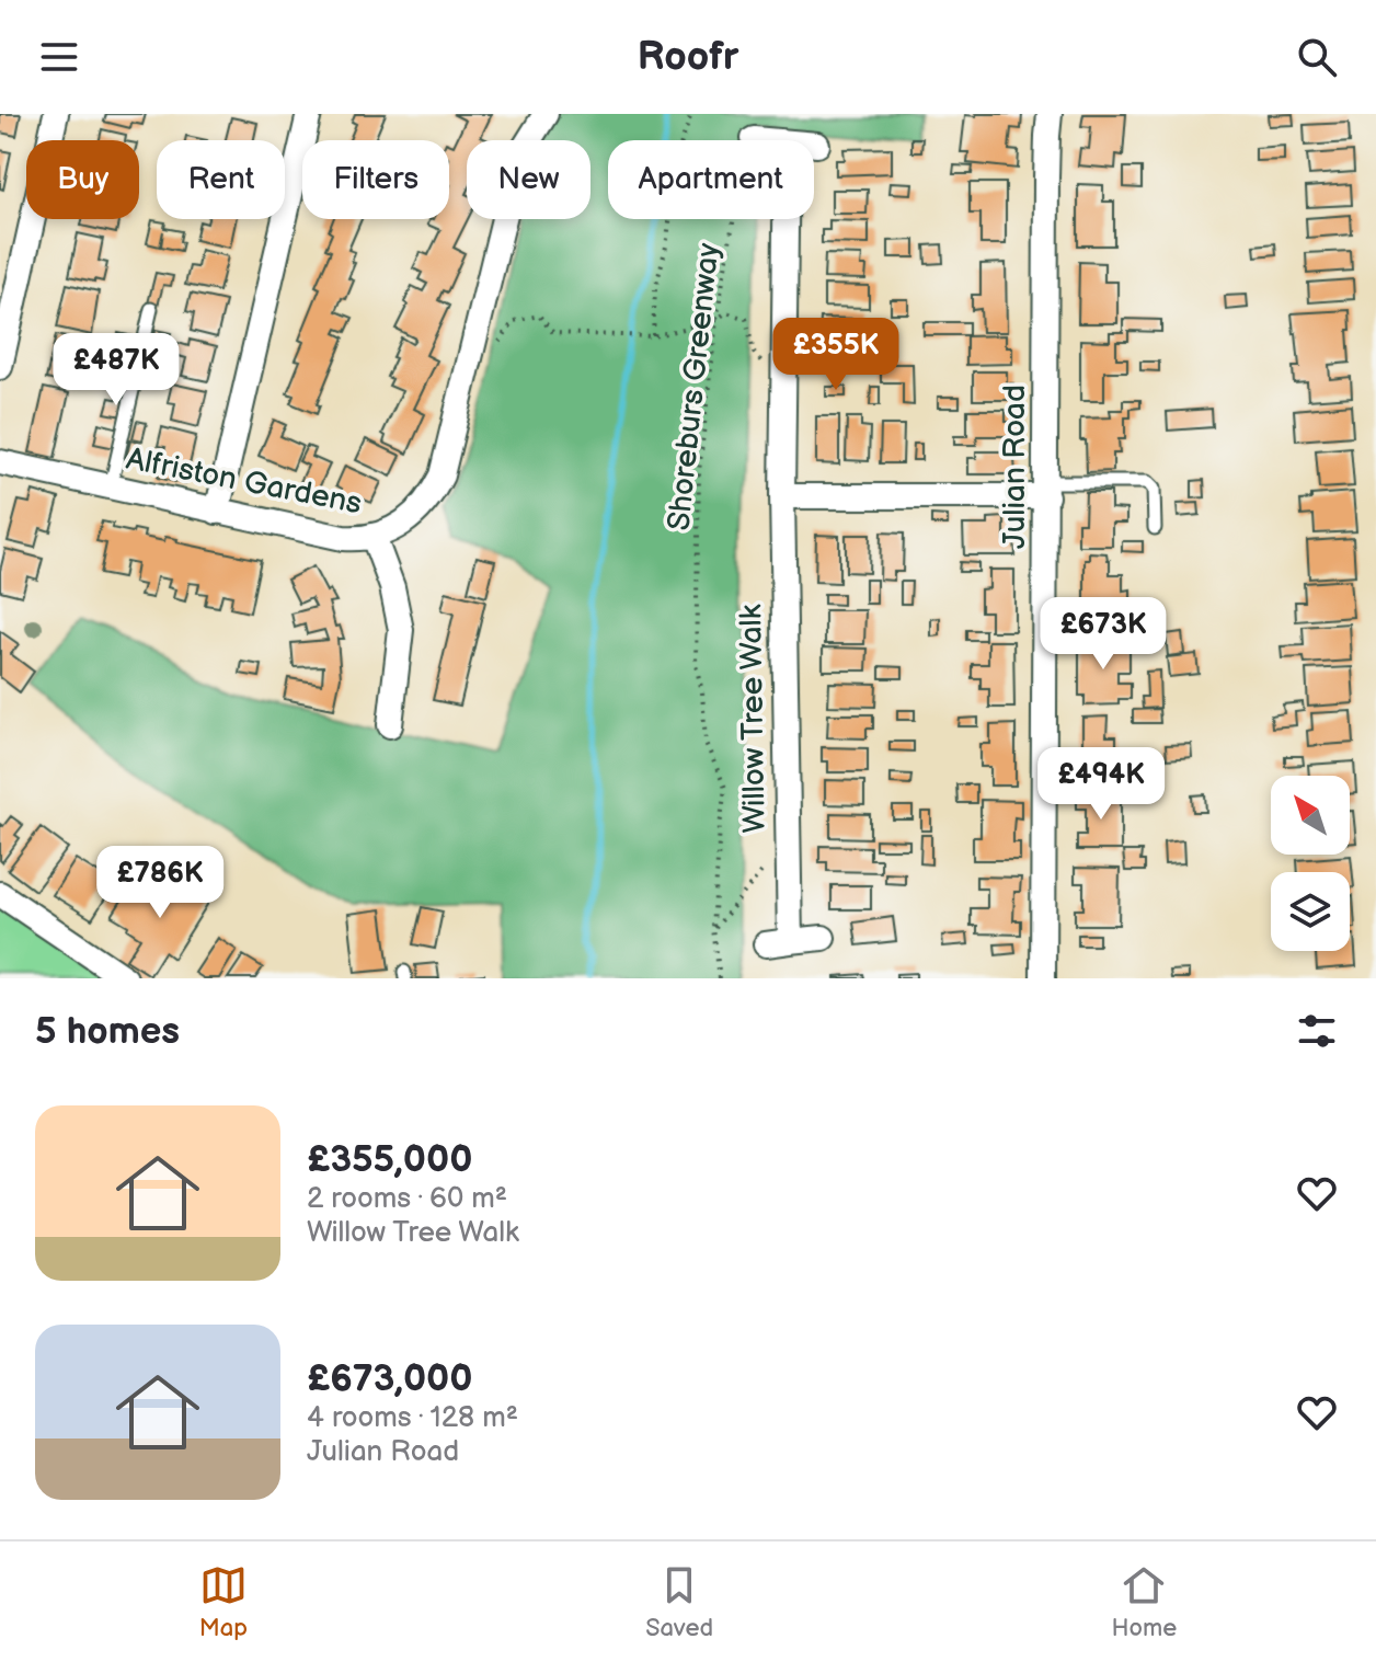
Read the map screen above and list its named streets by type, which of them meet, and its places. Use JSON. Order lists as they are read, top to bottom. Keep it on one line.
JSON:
{"streets":{"street":["Julian Road","Alfriston Gardens","Willow Tree Walk"],"path":["Shoreburs Greenway"]},"north":"top left","page":{"header":"Roofr","chip":["Buy","Rent","Filters","New","Apartment"],"price":["£355K","£487K","£673K","£494K","£786K"],"heading":"5 homes","list":[{"name":"£355,000","note":"2 rooms · 60 m² · Willow Tree Walk"},{"name":"£673,000","note":"4 rooms · 128 m² · Julian Road"}],"tabs":["Map","Saved","Home"]}}
